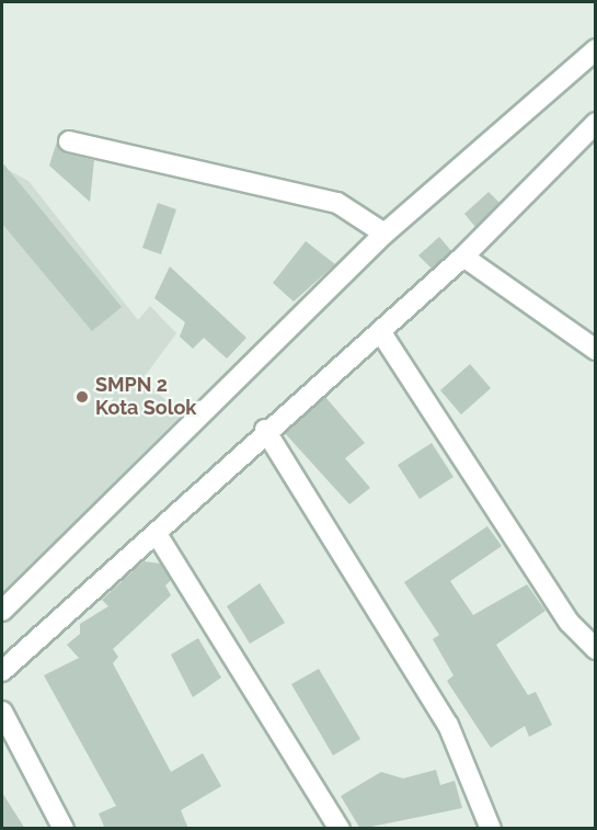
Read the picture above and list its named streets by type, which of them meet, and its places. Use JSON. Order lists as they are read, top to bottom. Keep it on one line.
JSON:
{"places":["SMPN 2 Kota Solok"]}
